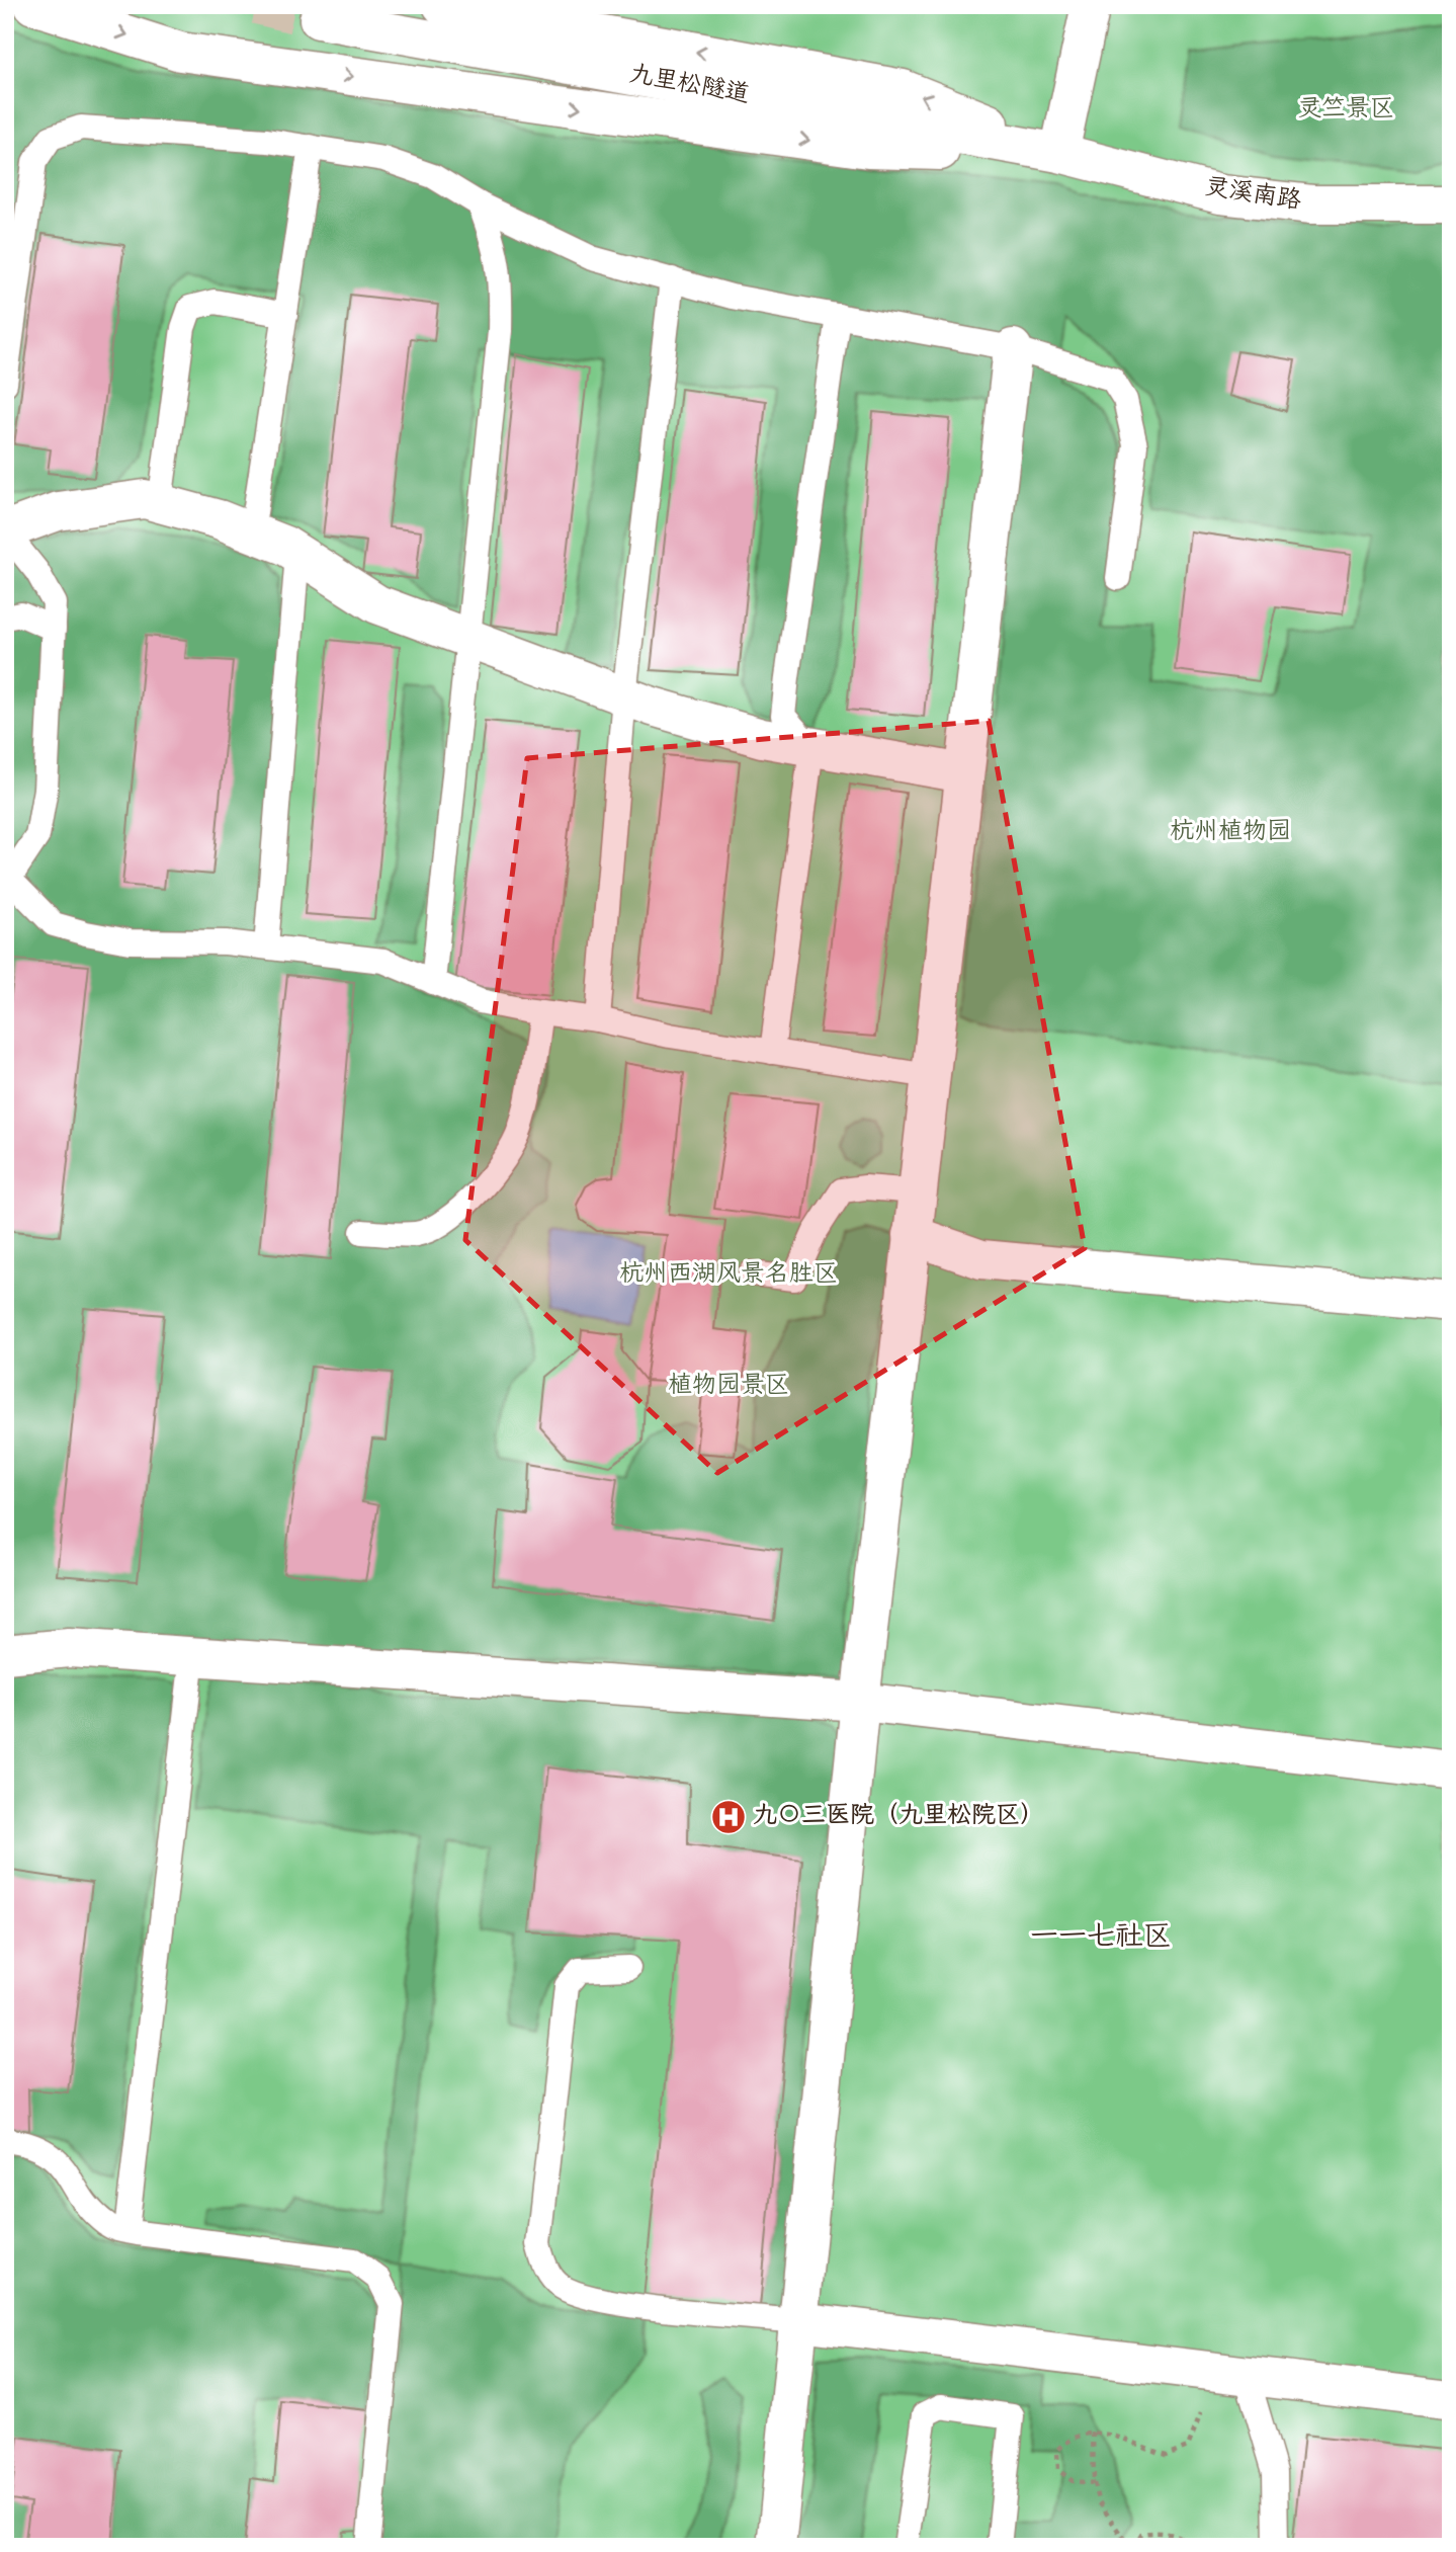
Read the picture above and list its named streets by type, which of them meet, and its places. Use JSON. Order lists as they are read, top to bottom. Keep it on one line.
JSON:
{"streets":{"street":["九里松隧道","灵溪南路"]},"crossings":[["九里松隧道","灵溪南路"]],"districts":["一一七社区"],"parks":["灵竺景区","杭州植物园","杭州西湖风景名胜区","植物园景区"],"places":{"hospital":["九〇三医院（九里松院区）"]}}
